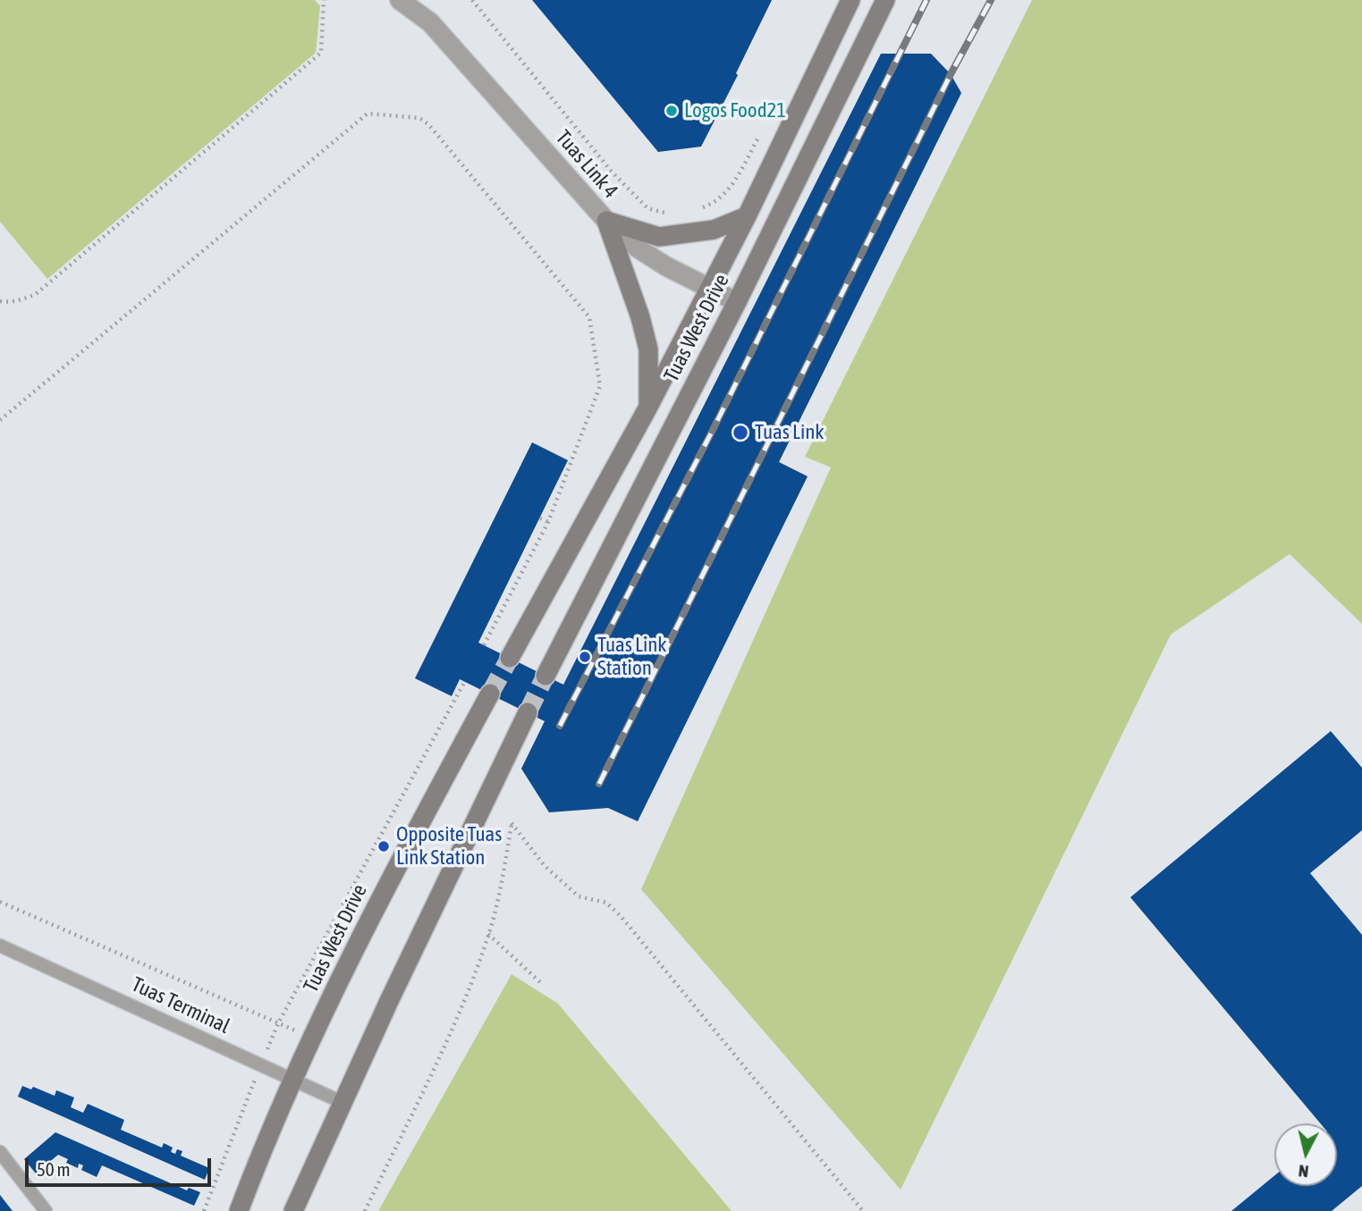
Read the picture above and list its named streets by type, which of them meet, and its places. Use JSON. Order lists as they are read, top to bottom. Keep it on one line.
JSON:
{"streets":{"main road":["Tuas West Drive"],"street":["Tuas Link 4"],"lane":["Tuas Terminal"]},"crossings":[["Tuas Link 4","Tuas West Drive"],["Tuas West Drive","Tuas Terminal"]],"places":["Logos Food21","Tuas Link","Tuas Link Station","Opposite Tuas Link Station"],"scale_bar":"50 m","north":"bottom"}
